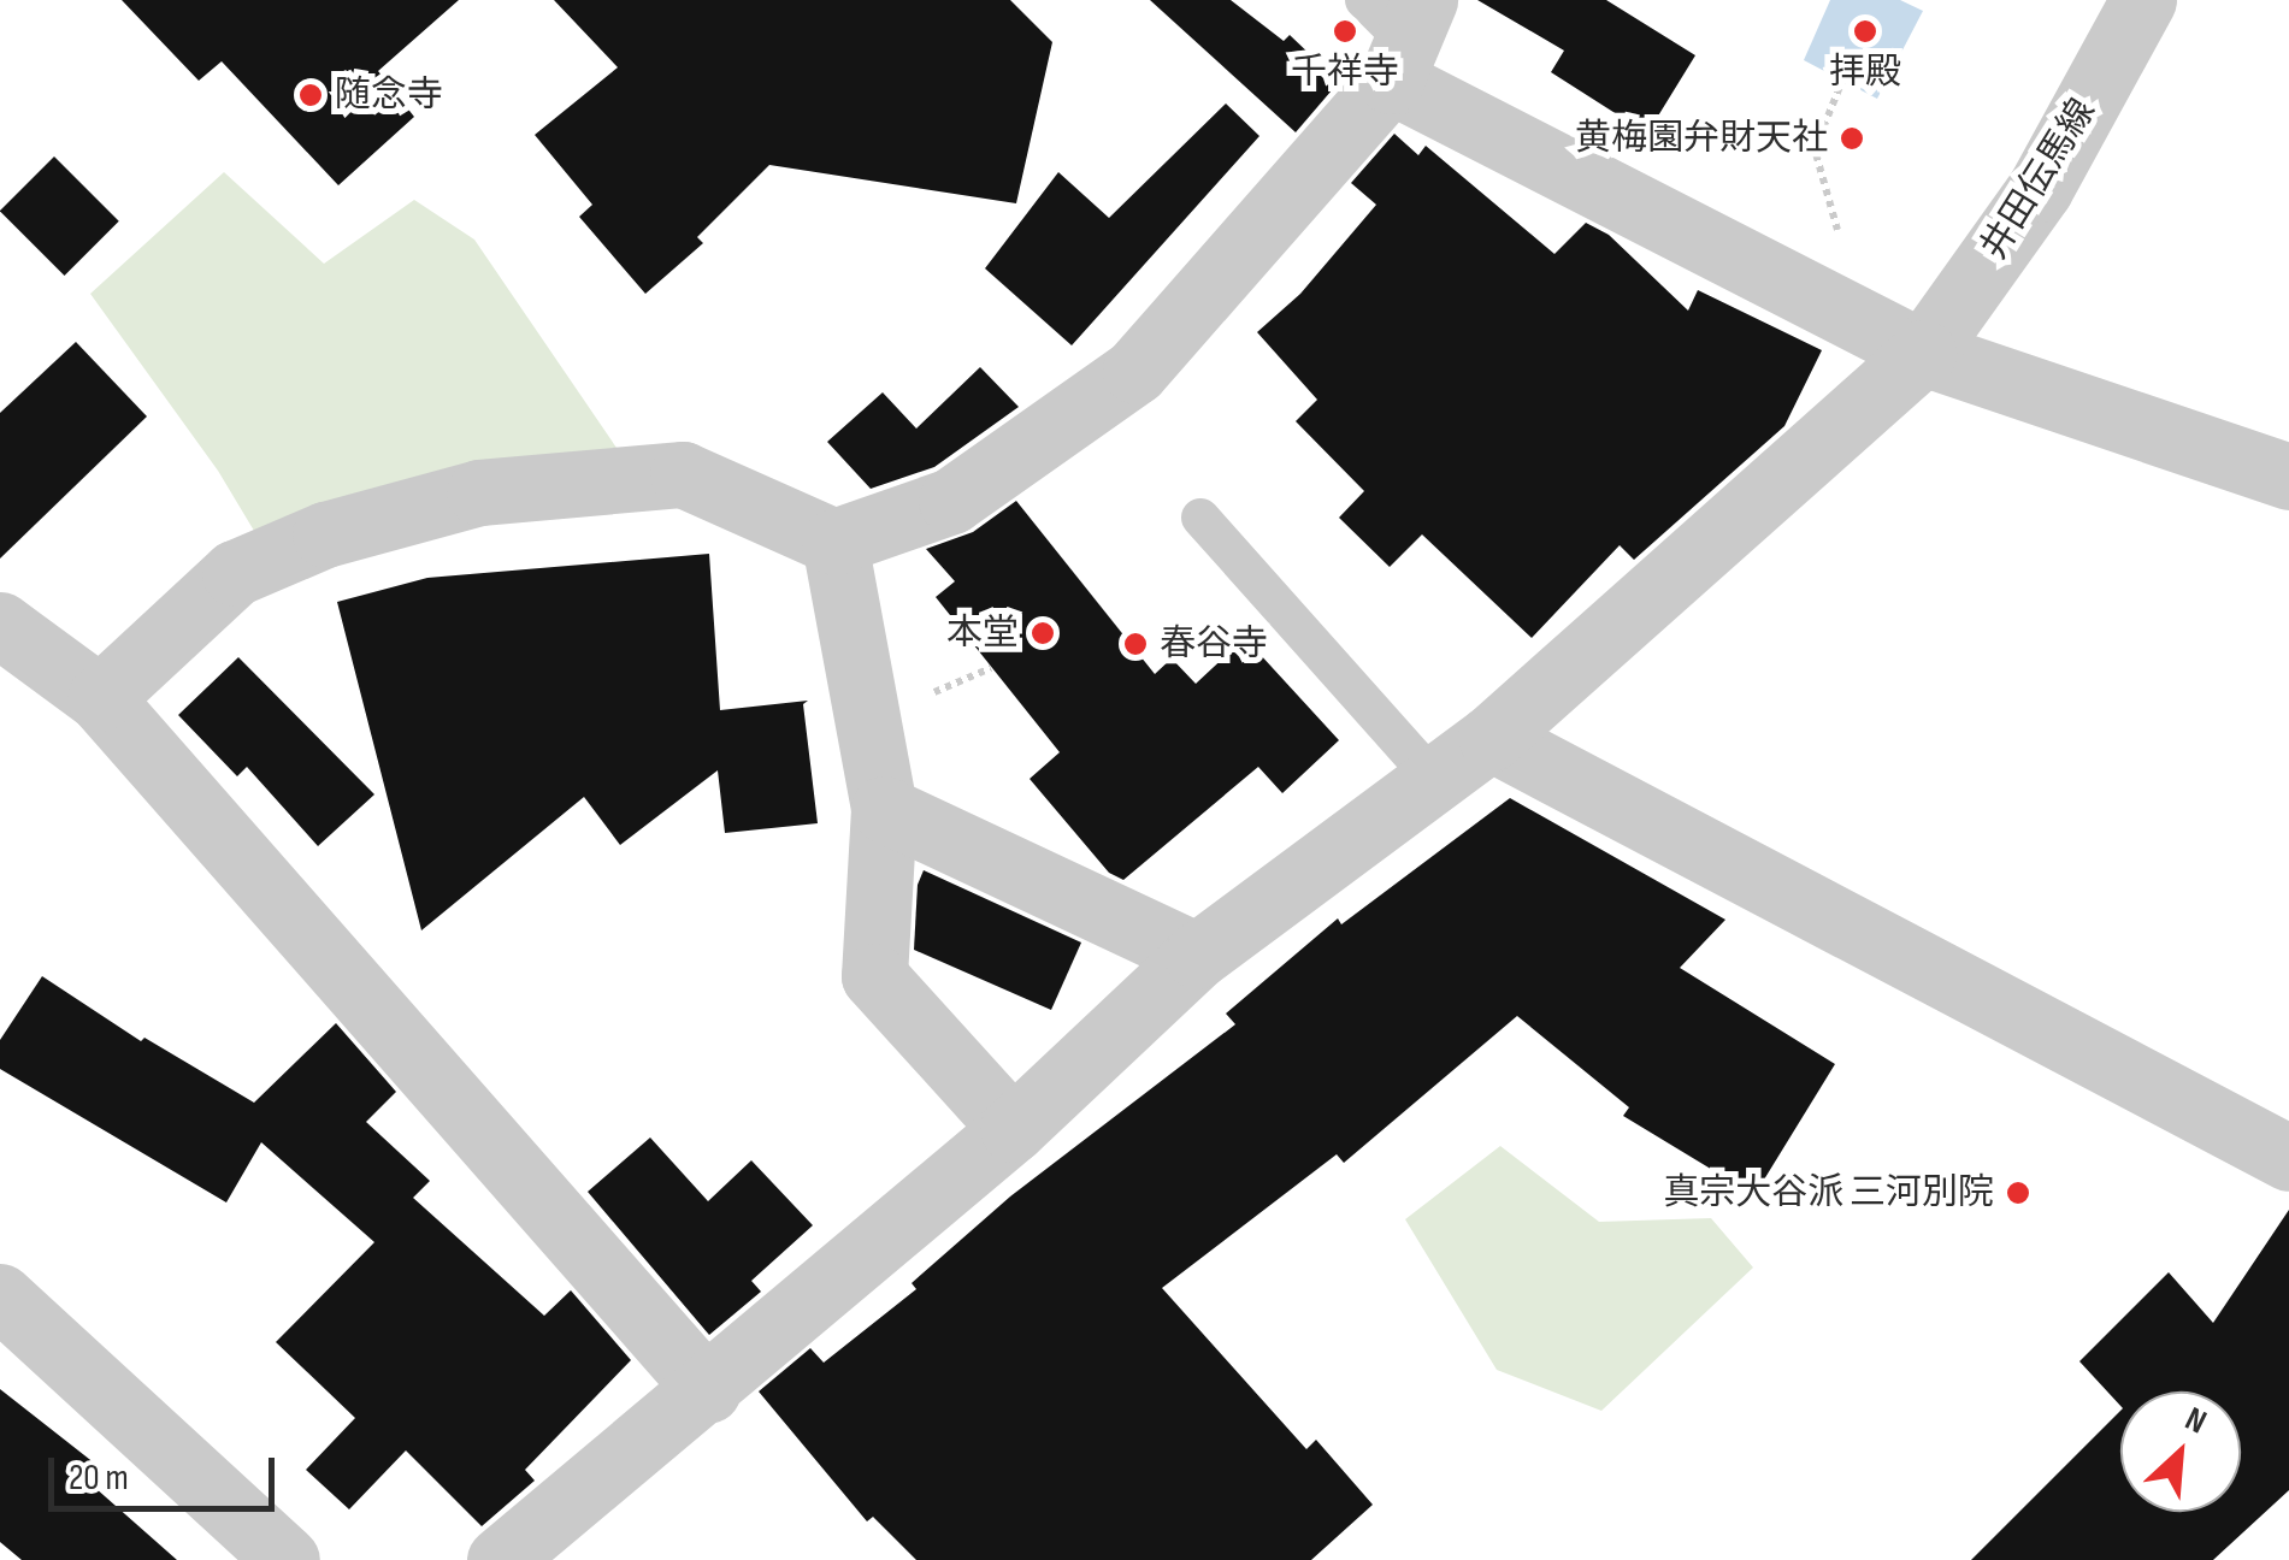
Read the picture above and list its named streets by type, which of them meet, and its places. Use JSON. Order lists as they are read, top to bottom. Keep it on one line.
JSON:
{"streets":{"street":["井田伝馬線"]},"places":["千祥寺","拝殿","随念寺","黄梅園弁財天社","本堂","春谷寺","真宗大谷派 三河別院"],"scale_bar":"20 m","north":"top right"}
